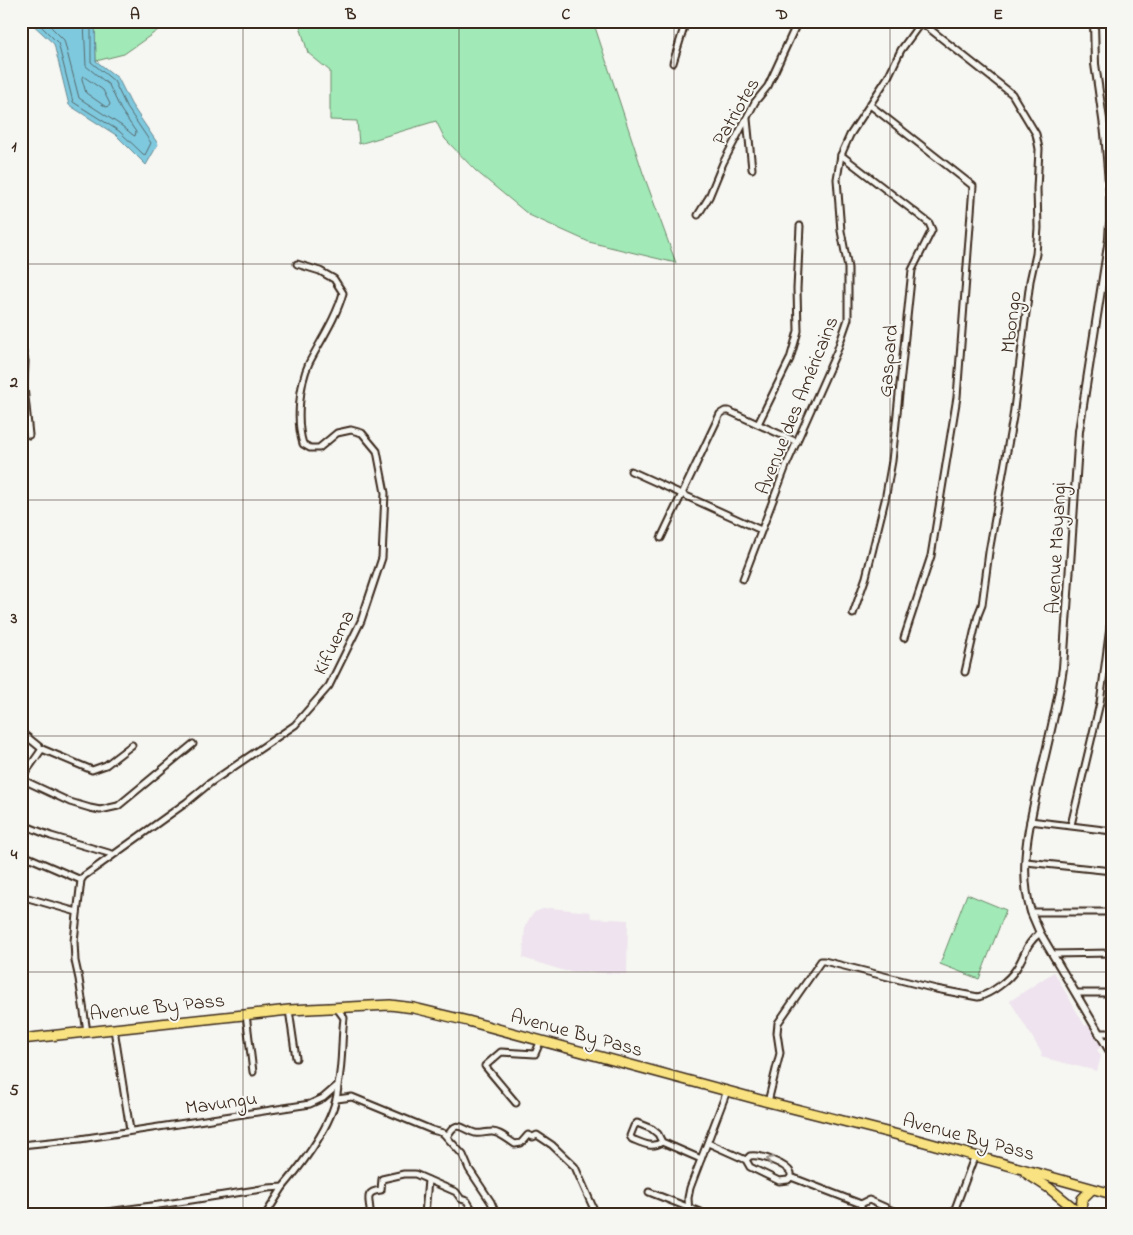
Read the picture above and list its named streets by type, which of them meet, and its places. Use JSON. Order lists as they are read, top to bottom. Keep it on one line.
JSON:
{"streets":{"highway":["Avenue By Pass"],"street":["Patriotes","Mbongo","Gaspard","Avenue des Américains","Avenue Mayangi","Kifuema","Mavungu"]},"crossings":[["Mbongo","Avenue des Américains"],["Gaspard","Avenue des Américains"]],"grid":{"columns":["A","B","C","D","E"],"rows":["1","2","3","4","5"]}}
